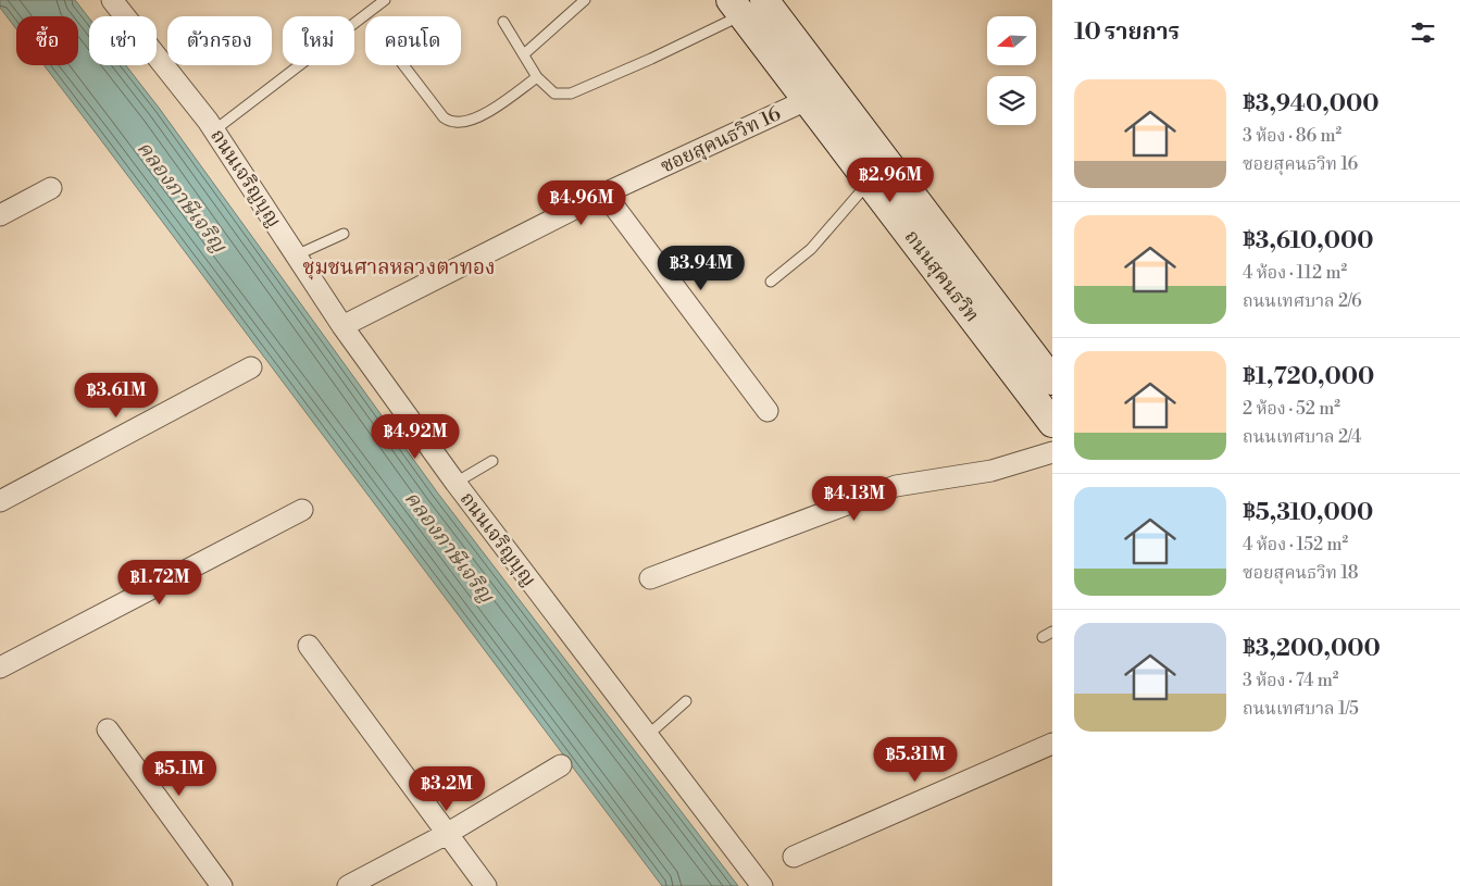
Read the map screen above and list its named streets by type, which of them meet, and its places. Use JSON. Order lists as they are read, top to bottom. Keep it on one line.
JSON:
{"streets":{"main road":["ถนนสุคนธวิท"],"street":["ซอยสุคนธวิท 16","ถนนเจริญบุญ"]},"crossings":[["ซอยสุคนธวิท 16","ถนนเจริญบุญ"],["ซอยสุคนธวิท 16","ถนนสุคนธวิท"]],"districts":["ชุมชนศาลหลวงตาทอง"],"water":["คลองภาษีเจริญ"],"north":"left","page":{"heading":"10 รายการ","chip":["ซื้อ","เช่า","ตัวกรอง","ใหม่","คอนโด"],"list":[{"name":"฿3,940,000","note":"3 ห้อง · 86 m² · ซอยสุคนธวิท 16"},{"name":"฿3,610,000","note":"4 ห้อง · 112 m² · ถนนเทศบาล 2/6"},{"name":"฿1,720,000","note":"2 ห้อง · 52 m² · ถนนเทศบาล 2/4"},{"name":"฿5,310,000","note":"4 ห้อง · 152 m² · ซอยสุคนธวิท 18"},{"name":"฿3,200,000","note":"3 ห้อง · 74 m² · ถนนเทศบาล 1/5"}],"price":["฿2.96M","฿4.96M","฿3.94M","฿3.61M","฿4.92M","฿4.13M","฿1.72M","฿5.31M","฿5.1M","฿3.2M"]}}
